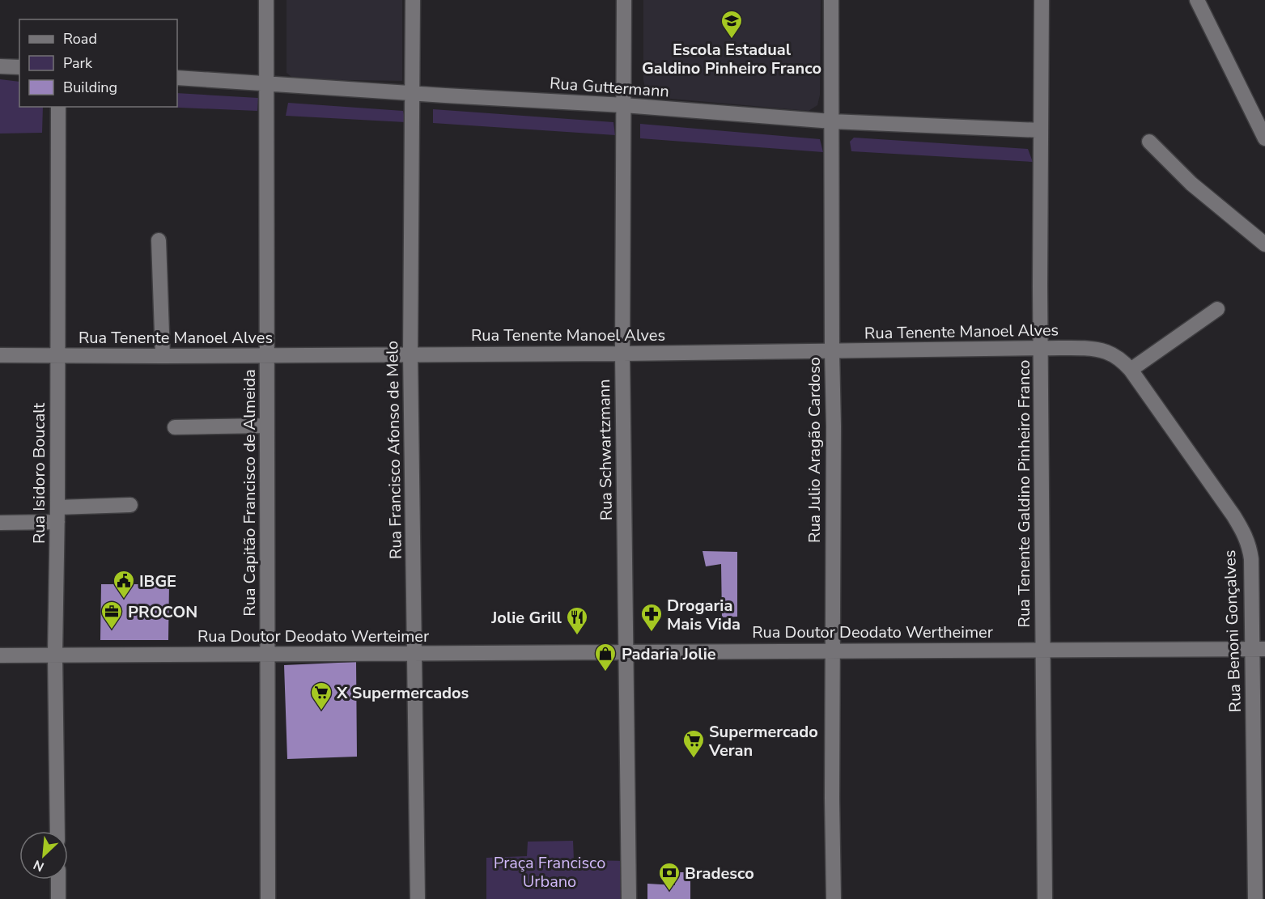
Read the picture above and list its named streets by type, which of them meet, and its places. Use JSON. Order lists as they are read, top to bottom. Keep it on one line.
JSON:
{"streets":{"street":["Rua Guttermann","Rua Tenente Manoel Alves","Rua Francisco Afonso de Melo","Rua Schwartzmann","Rua Julio Aragão Cardoso","Rua Isidoro Boucalt","Rua Capitão Francisco de Almeida","Rua Tenente Galdino Pinheiro Franco","Rua Benoni Gonçalves","Rua Doutor Deodato Wertheimer","Rua Doutor Deodato Werteimer"]},"crossings":[["Rua Guttermann","Rua Francisco Afonso de Melo"],["Rua Guttermann","Rua Schwartzmann"],["Rua Guttermann","Rua Julio Aragão Cardoso"],["Rua Guttermann","Rua Capitão Francisco de Almeida"],["Rua Guttermann","Rua Tenente Galdino Pinheiro Franco"],["Rua Tenente Manoel Alves","Rua Francisco Afonso de Melo"],["Rua Tenente Manoel Alves","Rua Schwartzmann"],["Rua Tenente Manoel Alves","Rua Julio Aragão Cardoso"],["Rua Tenente Manoel Alves","Rua Isidoro Boucalt"],["Rua Tenente Manoel Alves","Rua Capitão Francisco de Almeida"],["Rua Tenente Manoel Alves","Rua Tenente Galdino Pinheiro Franco"],["Rua Tenente Manoel Alves","Rua Benoni Gonçalves"],["Rua Francisco Afonso de Melo","Rua Doutor Deodato Werteimer"],["Rua Schwartzmann","Rua Doutor Deodato Wertheimer"],["Rua Schwartzmann","Rua Doutor Deodato Werteimer"],["Rua Julio Aragão Cardoso","Rua Doutor Deodato Wertheimer"],["Rua Isidoro Boucalt","Rua Doutor Deodato Werteimer"],["Rua Capitão Francisco de Almeida","Rua Doutor Deodato Werteimer"],["Rua Tenente Galdino Pinheiro Franco","Rua Doutor Deodato Wertheimer"],["Rua Benoni Gonçalves","Rua Doutor Deodato Wertheimer"],["Rua Doutor Deodato Wertheimer","Rua Doutor Deodato Werteimer"]],"parks":["Praça Francisco Urbano"],"places":{"school or university":["Escola Estadual Galdino Pinheiro Franco"],"public building":["IBGE"],"office":["PROCON"],"pharmacy":["Drogaria Mais Vida"],"restaurant":["Jolie Grill"],"shop":["Padaria Jolie"],"supermarket":["X Supermercados","Supermercado Veran"],"bank":["Bradesco"]},"legend":["Road","Park","Building"],"north":"bottom left"}
